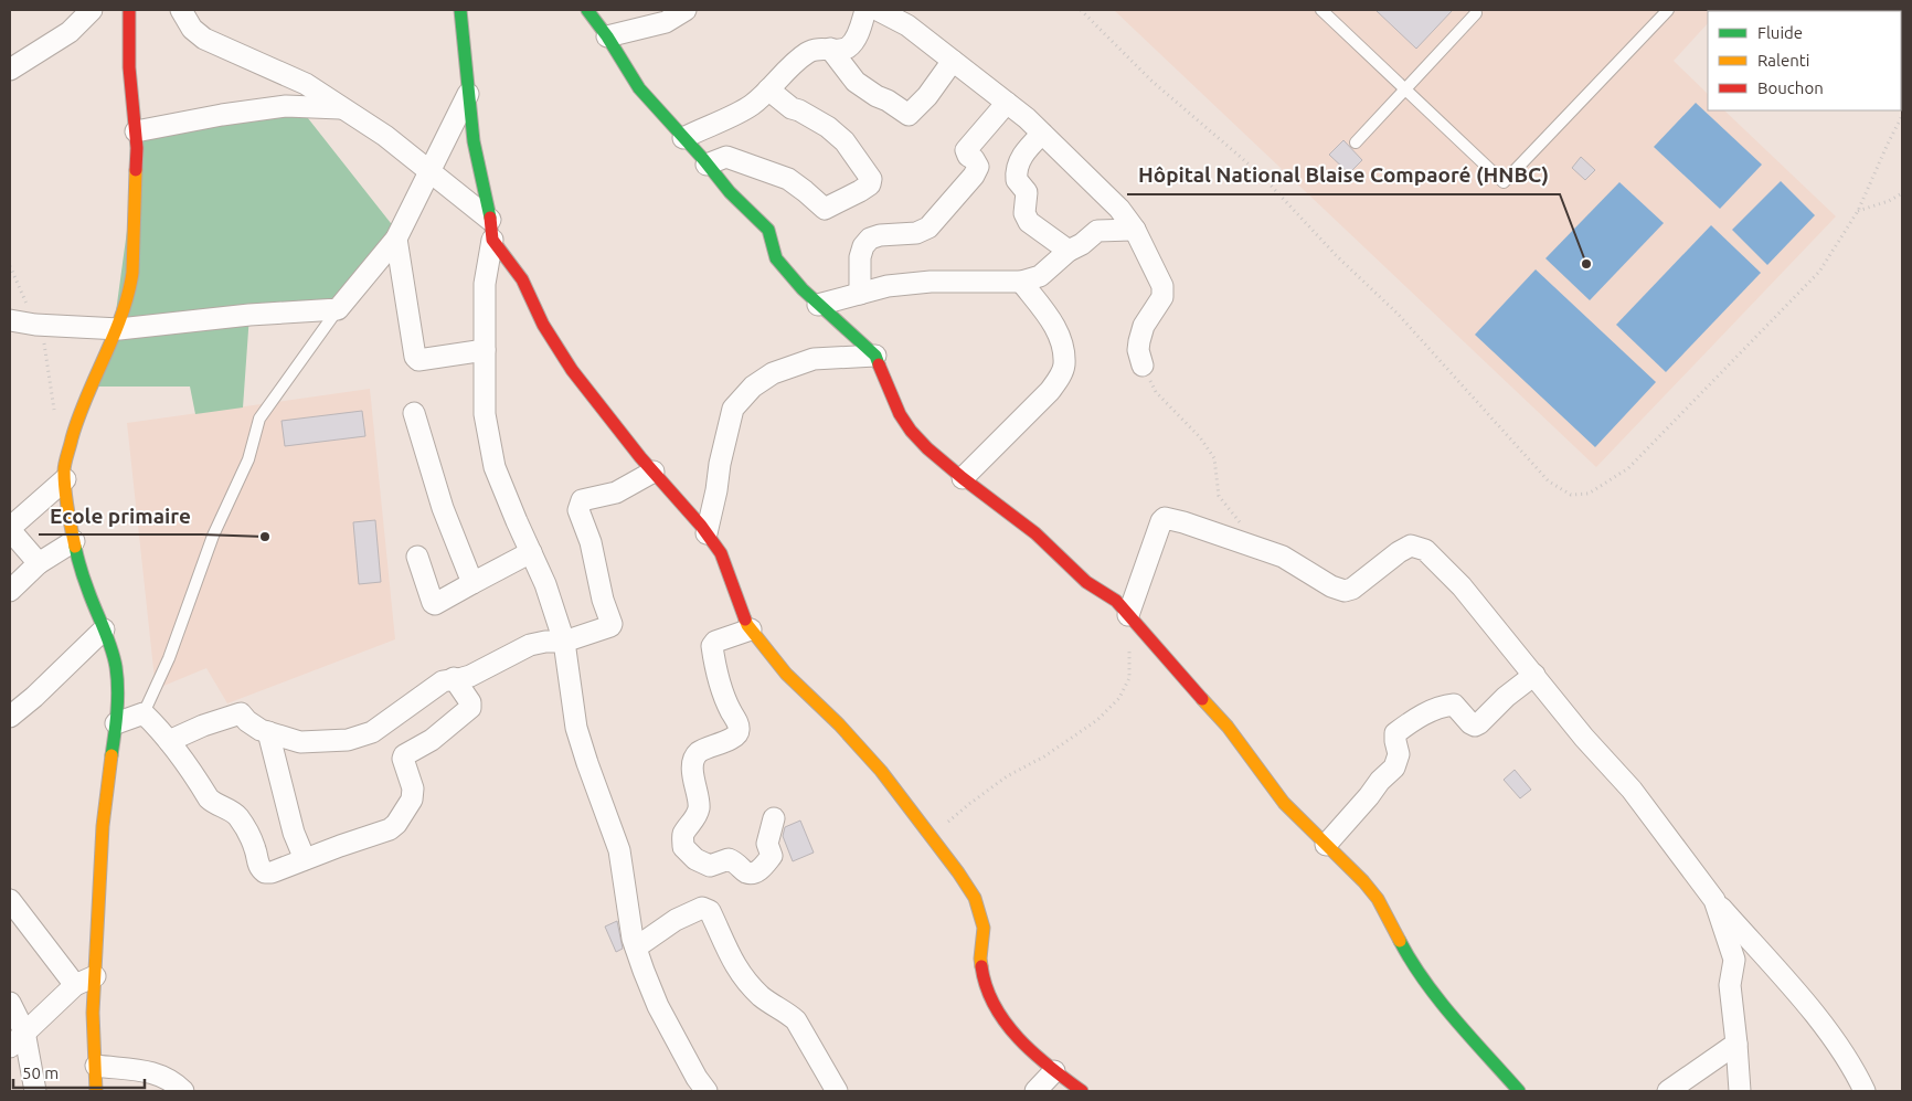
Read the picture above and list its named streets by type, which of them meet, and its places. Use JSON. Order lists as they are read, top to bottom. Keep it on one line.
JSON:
{"places":["Hôpital National Blaise Compaoré (HNBC)","Ecole primaire"],"legend":["Fluide","Ralenti","Bouchon"],"scale_bar":"50 m"}
